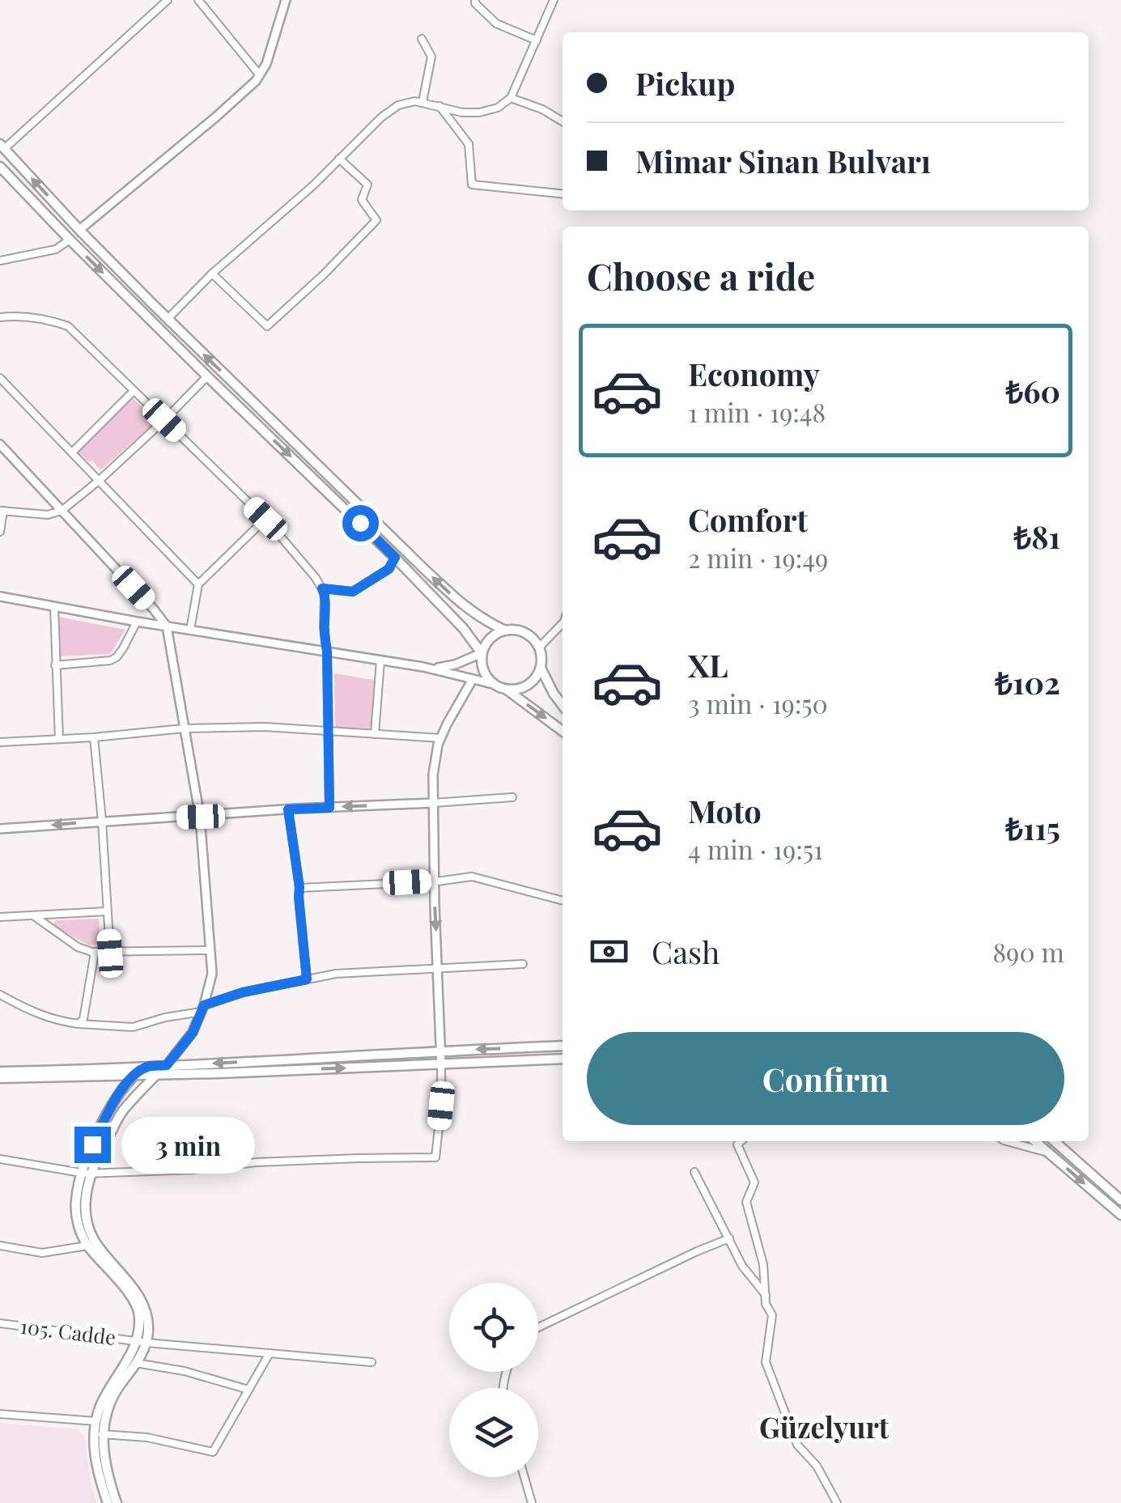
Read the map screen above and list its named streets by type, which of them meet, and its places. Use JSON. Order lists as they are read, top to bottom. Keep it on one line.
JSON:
{"streets":{"street":["105. Cadde"]},"districts":["Güzelyurt"],"page":{"banner":["Pickup","Mimar Sinan Bulvarı"],"heading":"Choose a ride","list":[{"name":"Economy","note":"1 min · 19:48","value":"₺60"},{"name":"Comfort","note":"2 min · 19:49","value":"₺81"},{"name":"XL","note":"3 min · 19:50","value":"₺102"},{"name":"Moto","note":"4 min · 19:51","value":"₺115"}],"pay":["Cash","890 m"],"buttons":"Confirm","bubble":"3 min"}}
